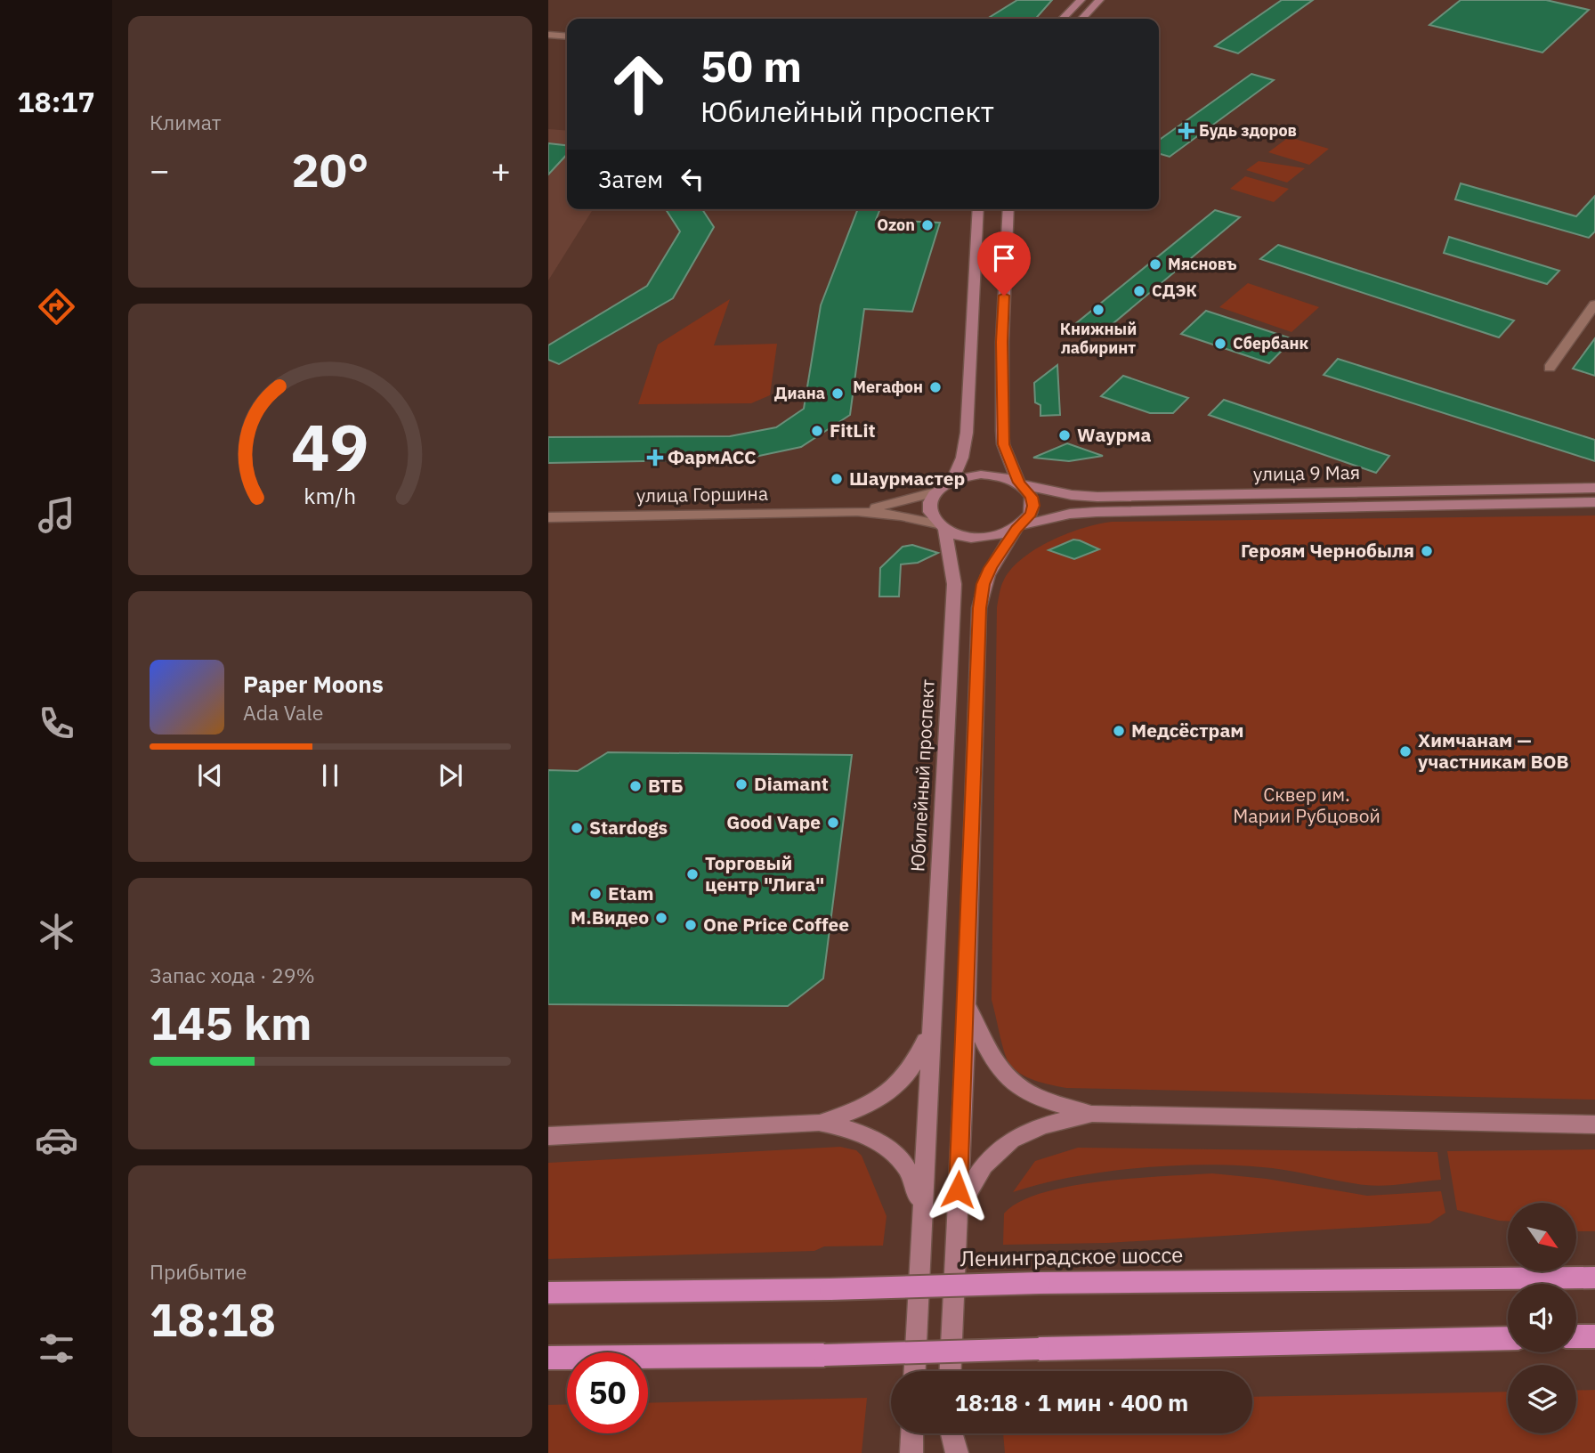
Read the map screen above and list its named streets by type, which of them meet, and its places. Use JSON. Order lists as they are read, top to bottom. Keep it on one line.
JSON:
{"streets":{"highway":["Ленинградское шоссе"],"main road":["улица 9 Мая","Юбилейный проспект"],"street":["улица Горшина"]},"crossings":[["улица 9 Мая","улица Горшина"],["улица 9 Мая","Юбилейный проспект"],["улица Горшина","Юбилейный проспект"]],"parks":["Сквер им. Марии Рубцовой"],"places":{"health":["Будь здоров","ФармАСС"],"other":["Ozon","Мясновъ","СДЭК","Книжный лабиринт","Сбербанк","Мегафон","Диана","FitLit","Wаурма","Шаурмастер","Героям Чернобыля","Медсёстрам","Химчанам — участникам ВОВ","Diamant","ВТБ","Good Vape","Stardogs","Торговый центр \"Лига\"","Etam","М.Видео","One Price Coffee"]},"north":"bottom right","page":{"tabs":"18:17","tile":["Климат",["Запас хода · 29%","145 km"],["Прибытие","18:18"]],"turn":["50 m","Юбилейный проспект"],"heat":["−","20°","+"],"then":"Затем","song":["Paper Moons","Ada Vale"],"limit":"50","trip":"18:18 · 1 мин · 400 m","gauge":["49","km/h"]}}
